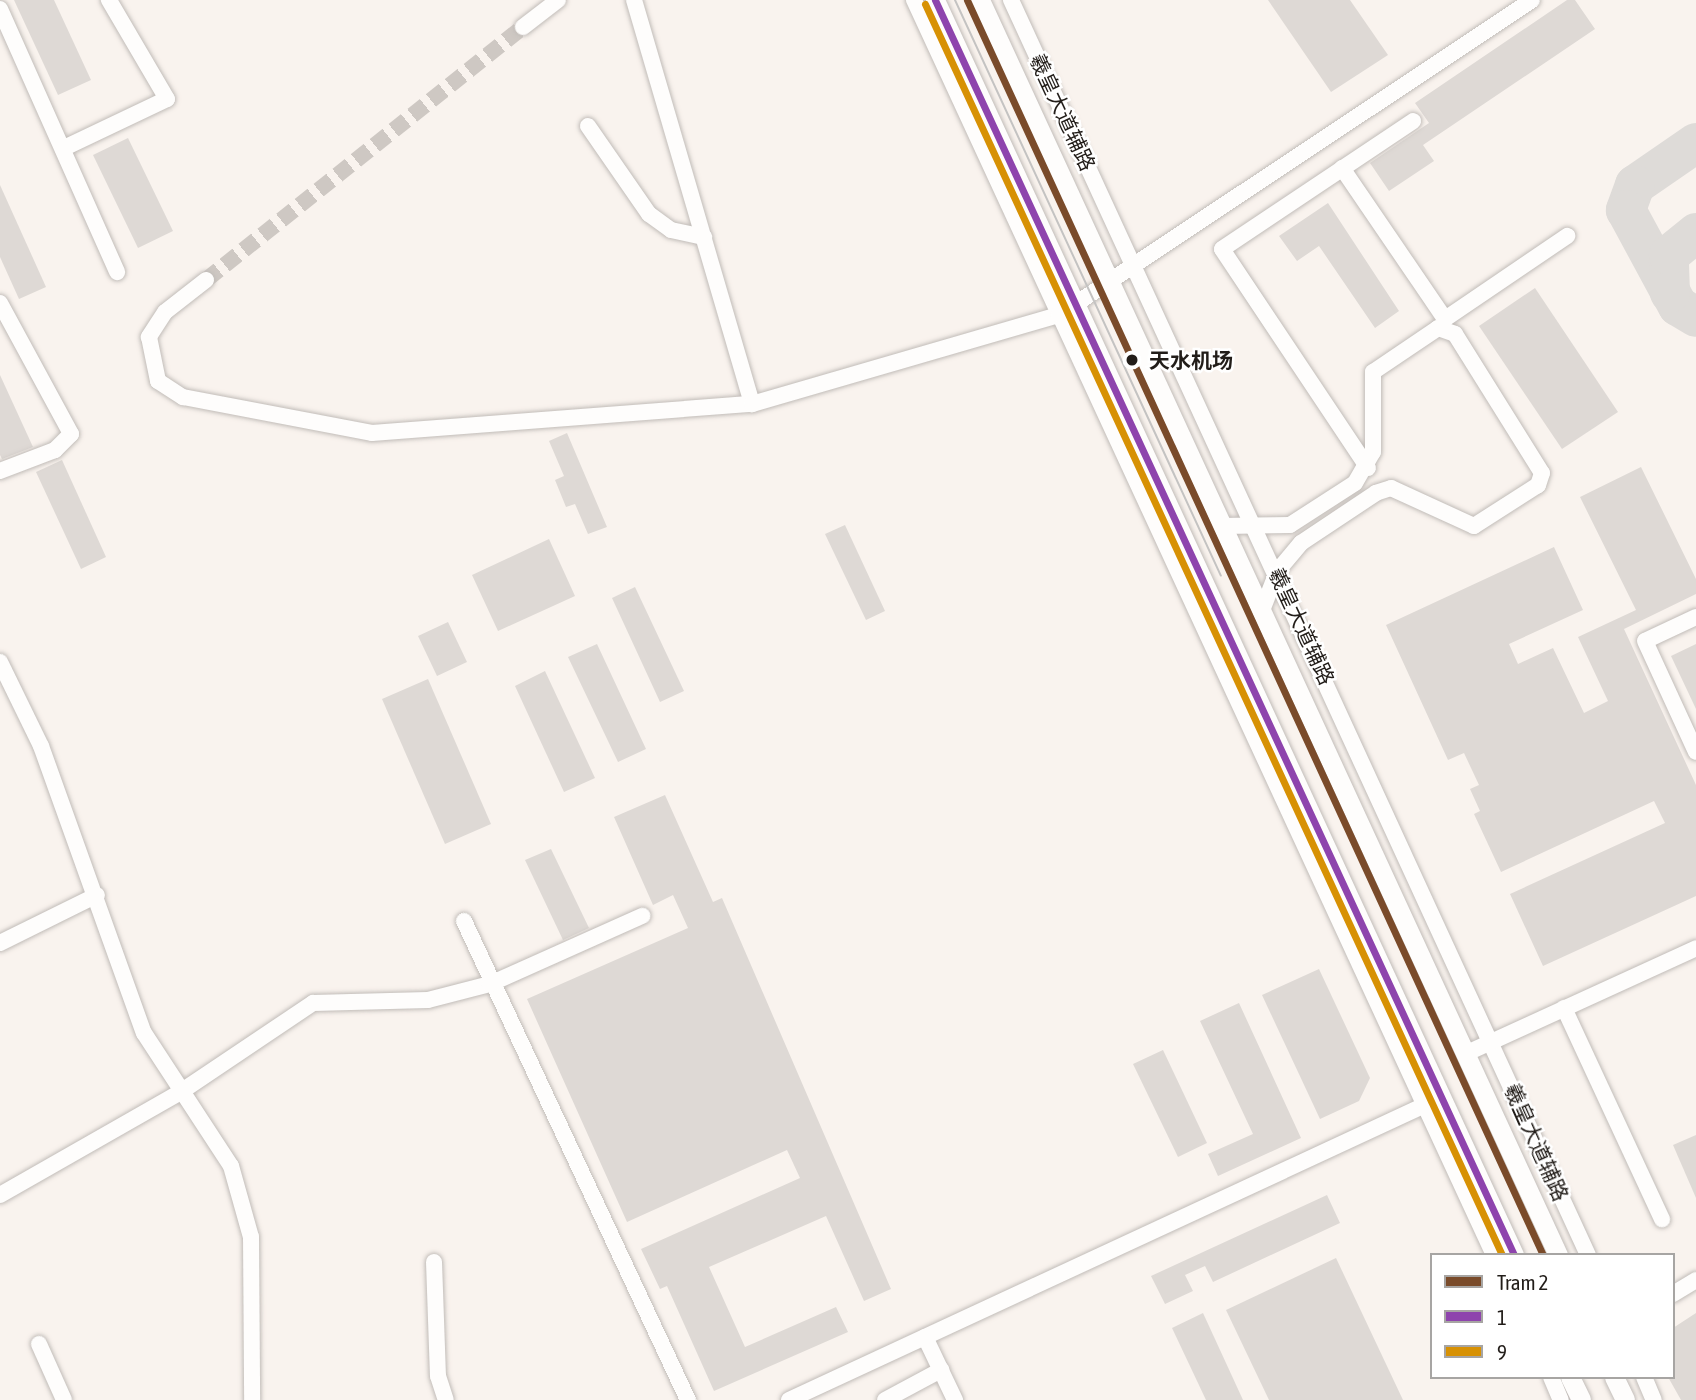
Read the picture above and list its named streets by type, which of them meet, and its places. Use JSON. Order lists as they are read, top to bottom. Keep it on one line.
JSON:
{"streets":{"street":["羲皇大道辅路"]},"places":["天水机场"],"lines":["tram line 2","transit line 1","transit line 9"],"legend":["Tram 2","1","9"]}
